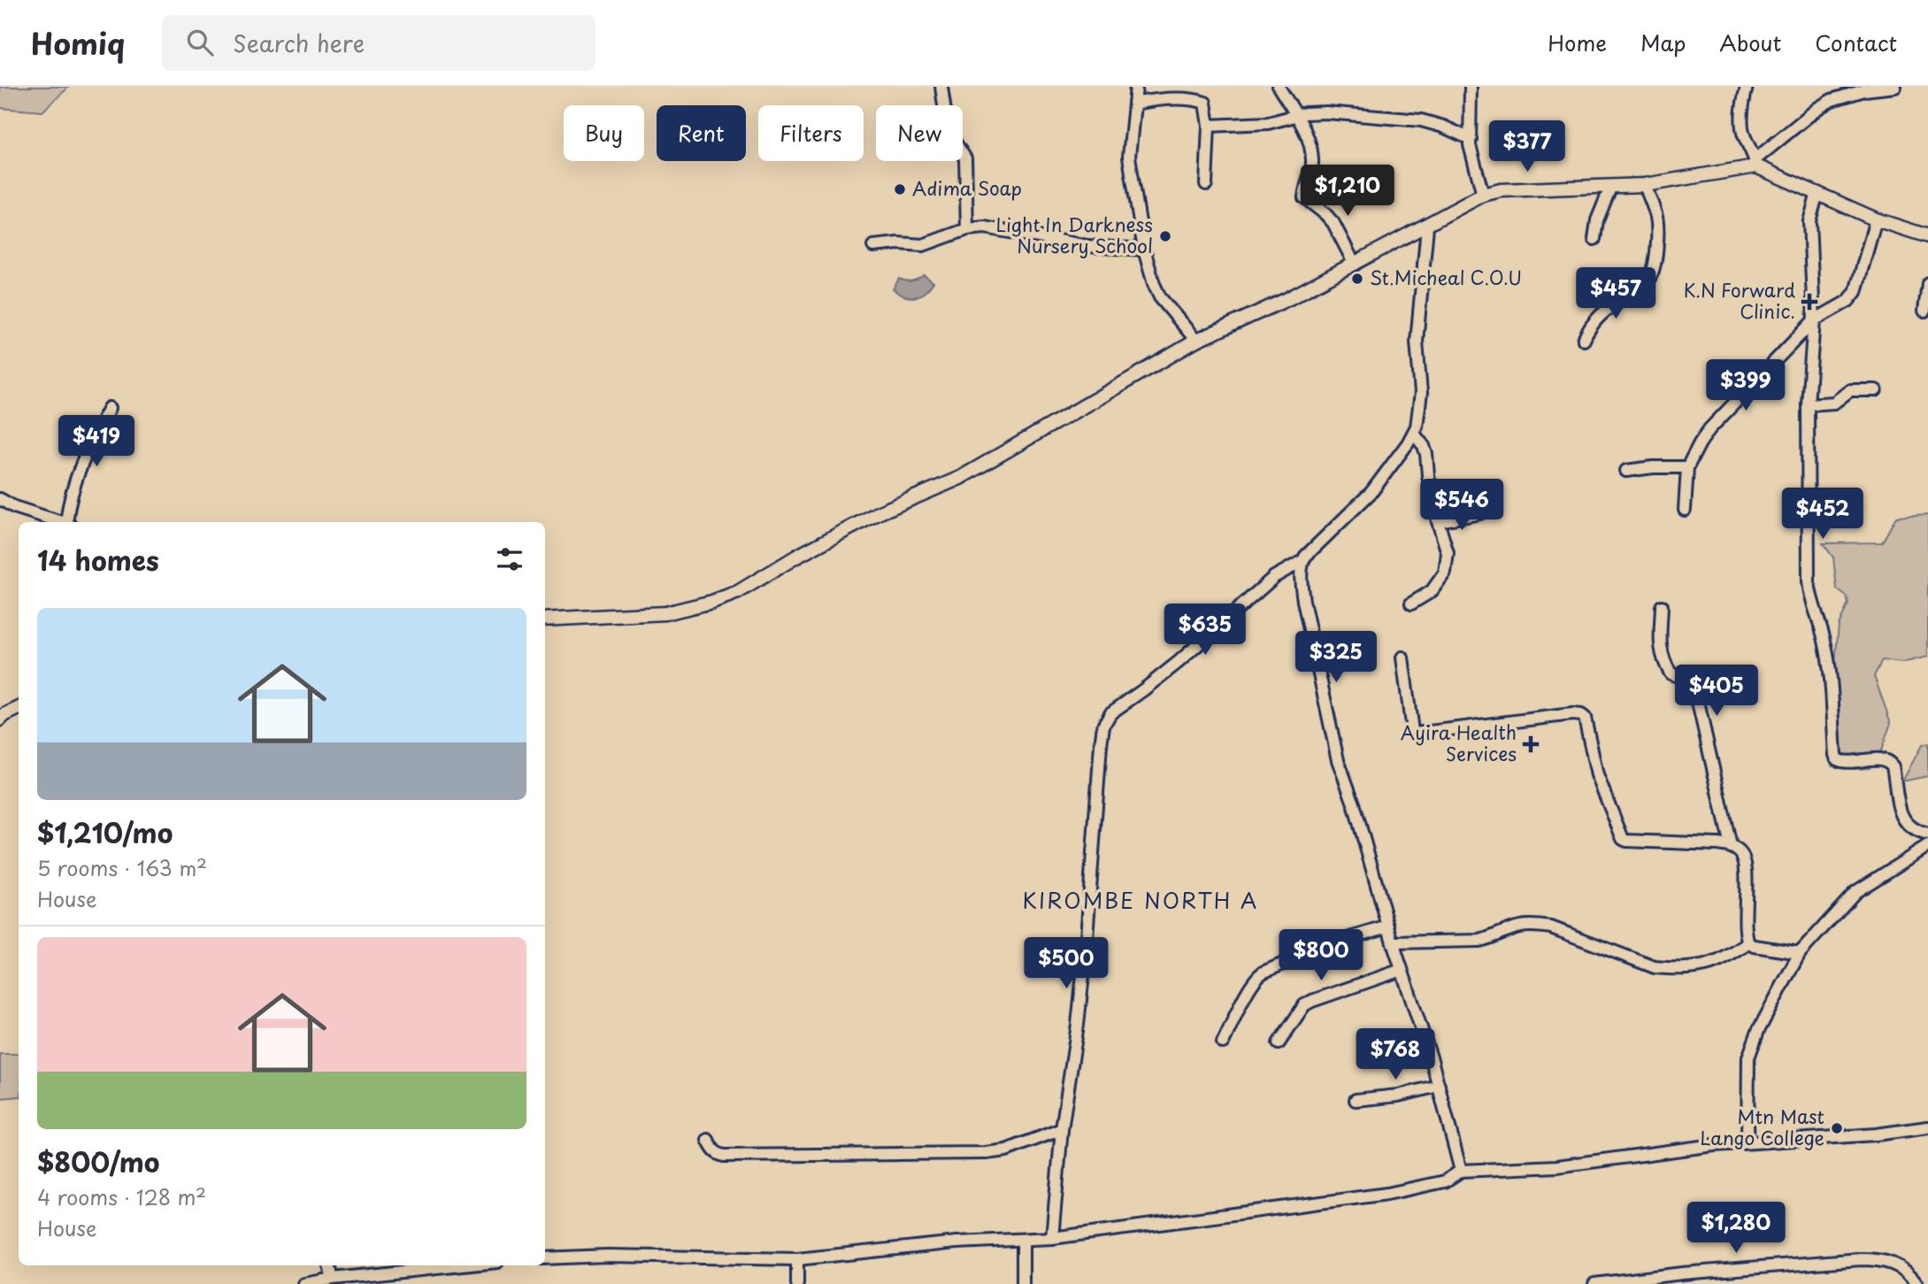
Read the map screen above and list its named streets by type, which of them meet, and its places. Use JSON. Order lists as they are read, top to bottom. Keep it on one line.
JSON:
{"districts":["KIROMBE NORTH A"],"places":{"other":["Adima Soap","Light In Darkness Nursery School","St.Micheal C.O.U","Mtn Mast Lango College"],"health":["K.N Forward Clinic.","Ayira Health Services"]},"page":{"header":"Homiq","search":"Search here","nav":["Home","Map","About","Contact"],"chip":["Buy","Rent","Filters","New"],"price":["$377","$1,210","$457","$399","$419","$546","$452","$635","$325","$405","$800","$500","$768","$1,280"],"heading":"14 homes","list":[{"name":"$1,210/mo","note":"5 rooms · 163 m² · House"},{"name":"$800/mo","note":"4 rooms · 128 m² · House"}]}}
